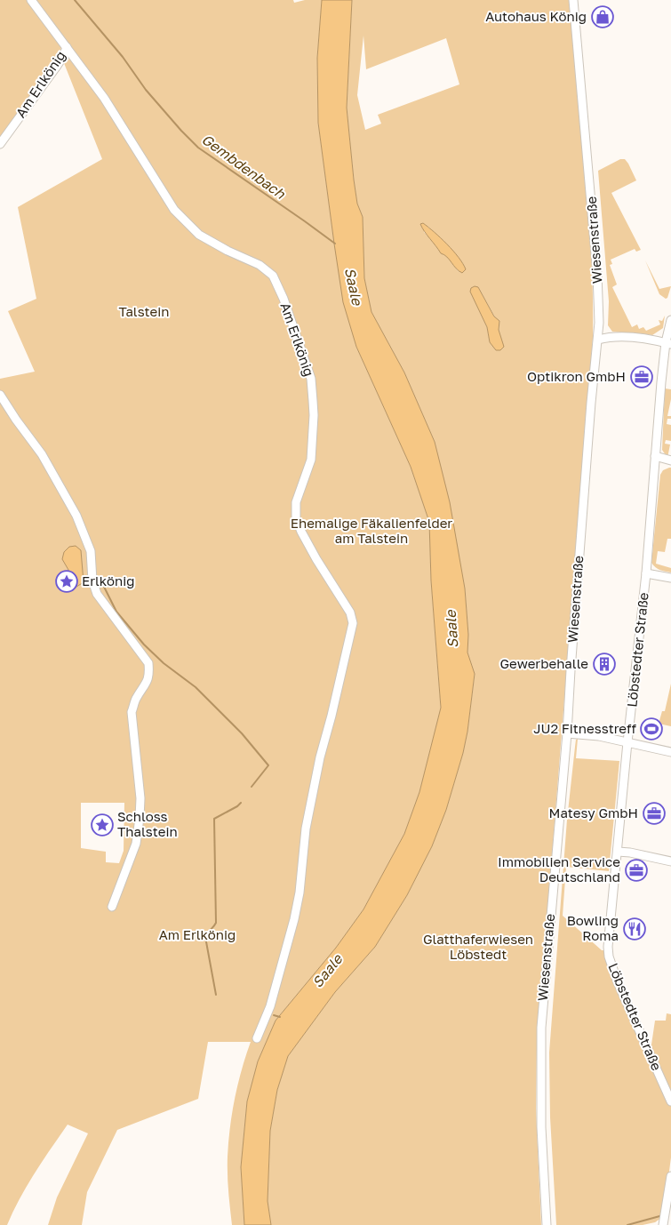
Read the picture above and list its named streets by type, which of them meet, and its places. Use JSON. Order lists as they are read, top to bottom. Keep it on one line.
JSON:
{"streets":{"street":["Am Erlkönig","Wiesenstraße","Löbstedter Straße"]},"water":["Gembdenbach","Saale"],"parks":["Talstein","Ehemalige Fäkalienfelder am Talstein","Am Erlkönig","Glatthaferwiesen Löbstedt"],"places":{"shop":["Autohaus König"],"office":["Optikron GmbH","Matesy GmbH","Immobilien Service Deutschland"],"place":["Erlkönig","Schloss Thalstein"],"building":["Gewerbehalle"],"sports":["JU2 Fitnesstreff"],"restaurant":["Bowling Roma"]}}
